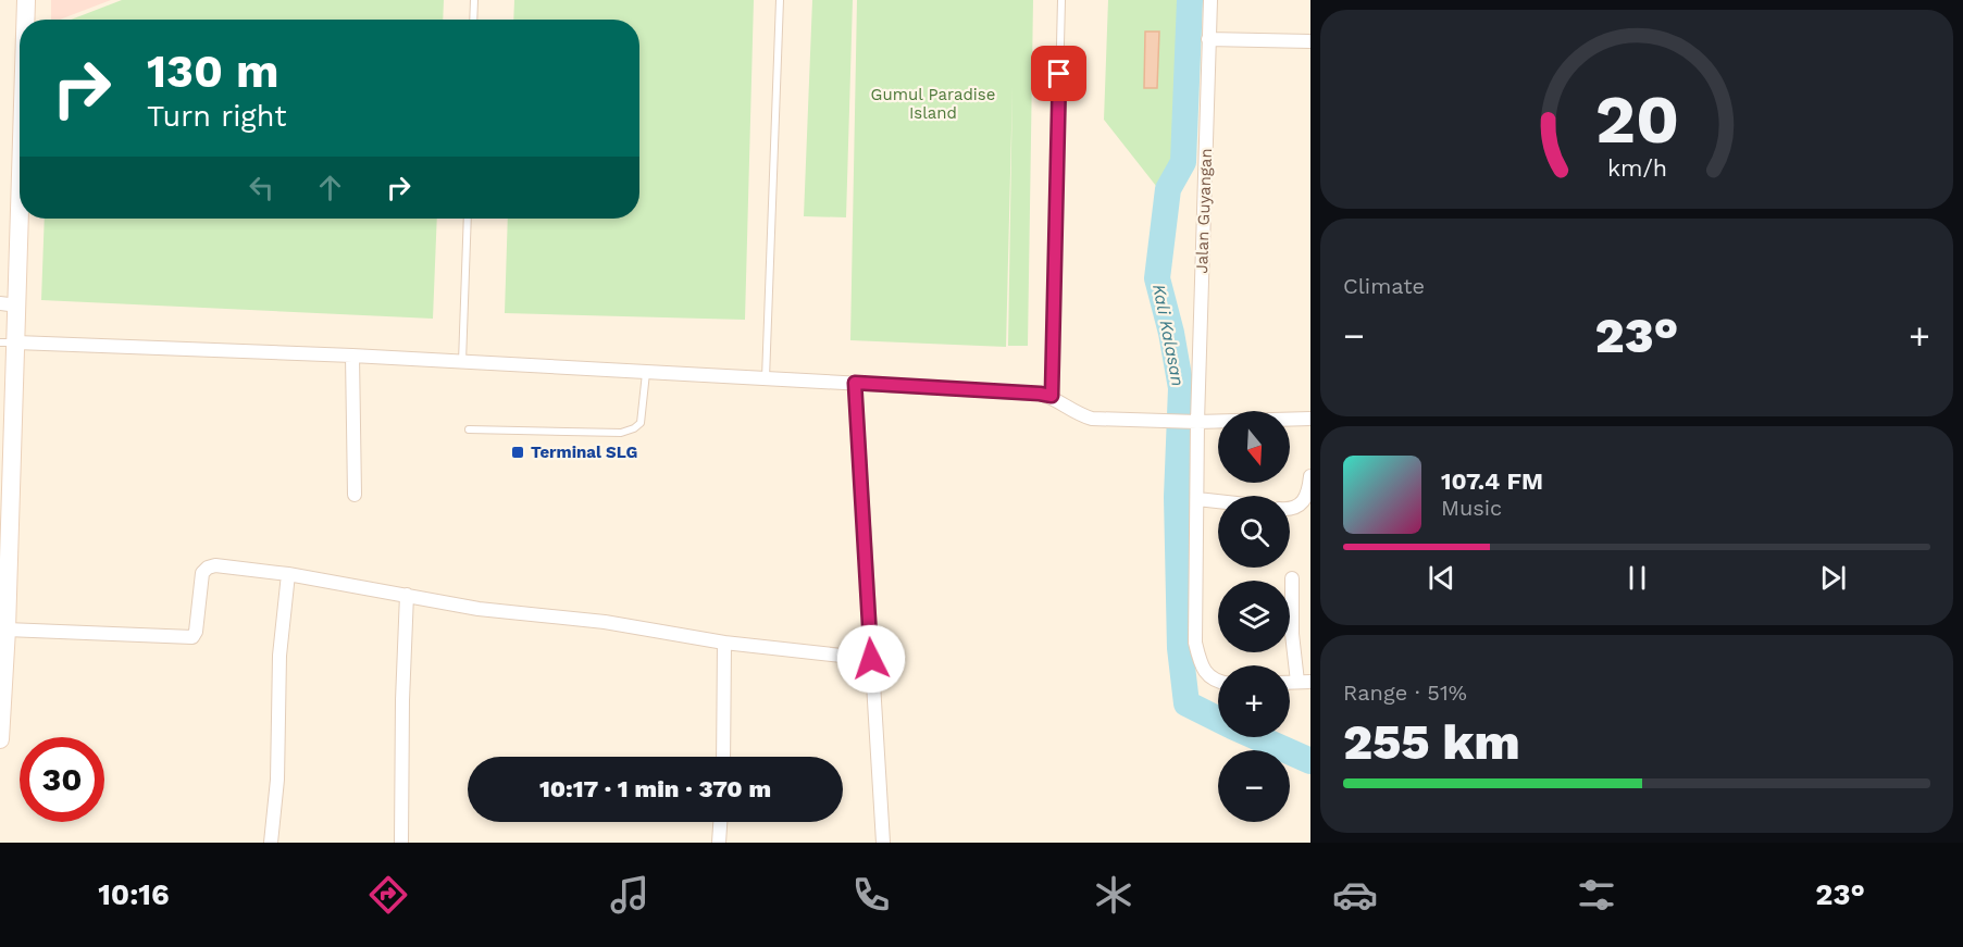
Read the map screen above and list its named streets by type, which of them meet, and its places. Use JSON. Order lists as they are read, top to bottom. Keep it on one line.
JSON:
{"streets":{"street":["Jalan Guyangan"]},"water":["Kali Kalasan"],"parks":["Gumul Paradise Island"],"places":{"transit":["Terminal SLG"]},"north":"bottom","page":{"turn":["130 m","Turn right"],"tile":["Climate",["Range · 51%","255 km"]],"heat":["−","23°","+"],"map_buttons":["+","−"],"song":["107.4 FM","Music"],"limit":"30","trip":"10:17 · 1 min · 370 m","tabs":["10:16","23°"],"gauge":["20","km/h"]}}
